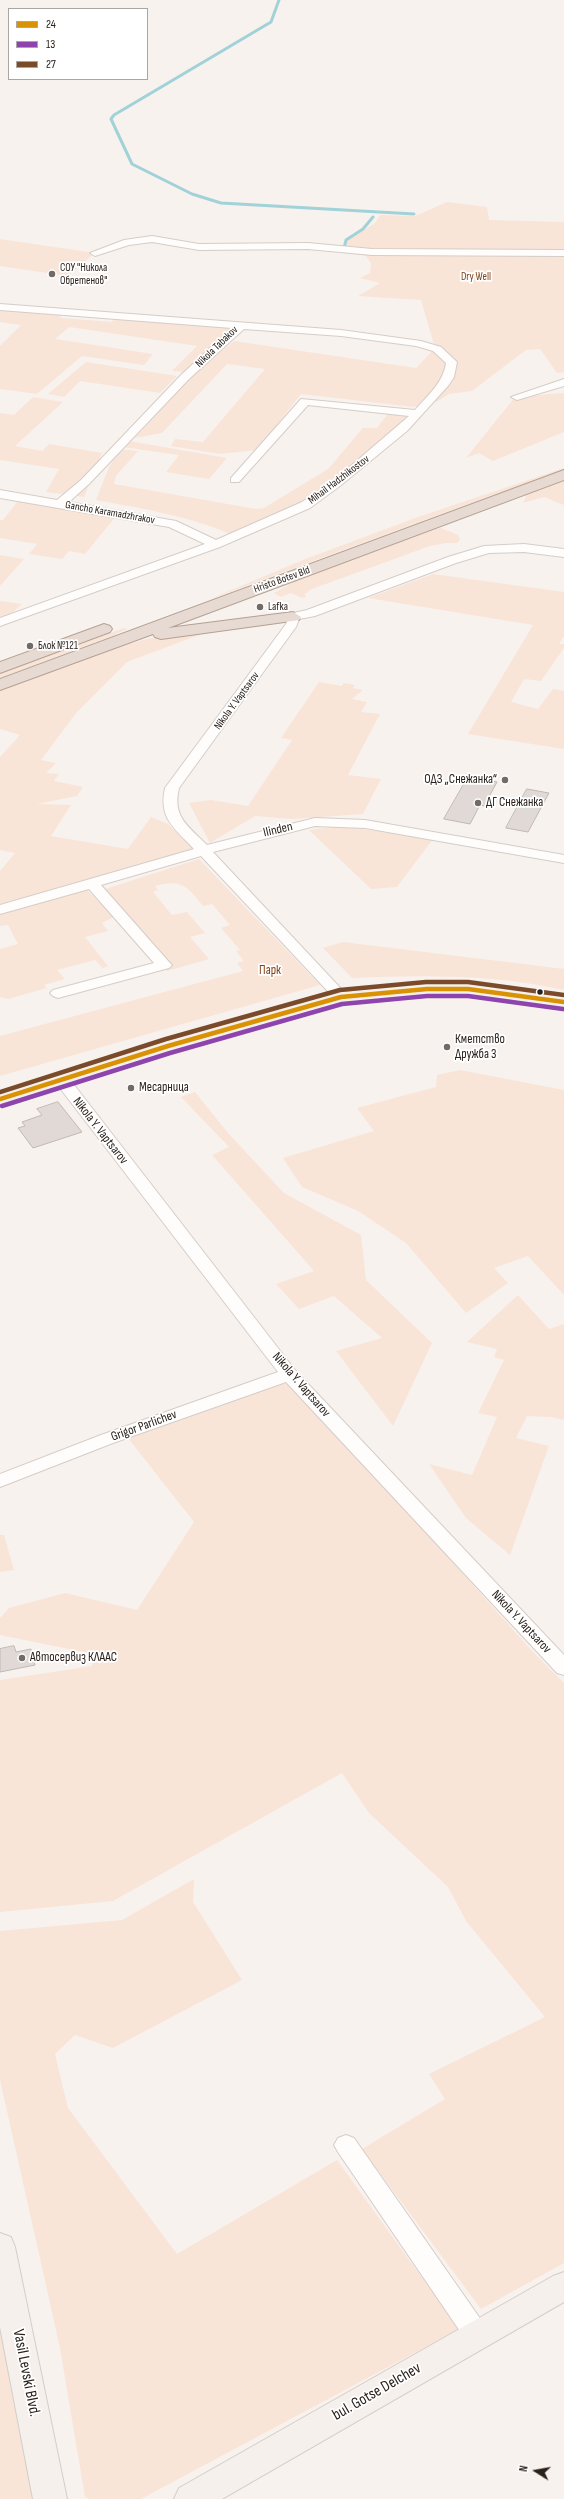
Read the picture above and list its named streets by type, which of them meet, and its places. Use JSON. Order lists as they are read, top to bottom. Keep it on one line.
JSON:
{"streets":{"highway":["Hristo Botev Bld"],"main road":["Vasil Levski Blvd.","bul. Gotse Delchev"],"street":["Nikola Tabakov","Mihail Hadzhikostov","Gancho Karamadzhrakov","Nikola Y. Vaptsarov","Ilinden","Grigor Parlichev"]},"crossings":[["Nikola Tabakov","Mihail Hadzhikostov"],["Nikola Tabakov","Gancho Karamadzhrakov"],["Mihail Hadzhikostov","Gancho Karamadzhrakov"],["Nikola Y. Vaptsarov","Ilinden"],["Nikola Y. Vaptsarov","Grigor Parlichev"]],"parks":["Dry Well","Парк"],"places":["СОУ \"Никола Обретенов\"","Lafka","Блок №121","ОДЗ „Снежанка“","ДГ Снежанка","Кметство Дружба 3","Месарница","Автосервиз КЛААС"],"lines":["transit line 27","transit line 24","transit line 13"],"legend":["24","13","27"],"north":"left"}
